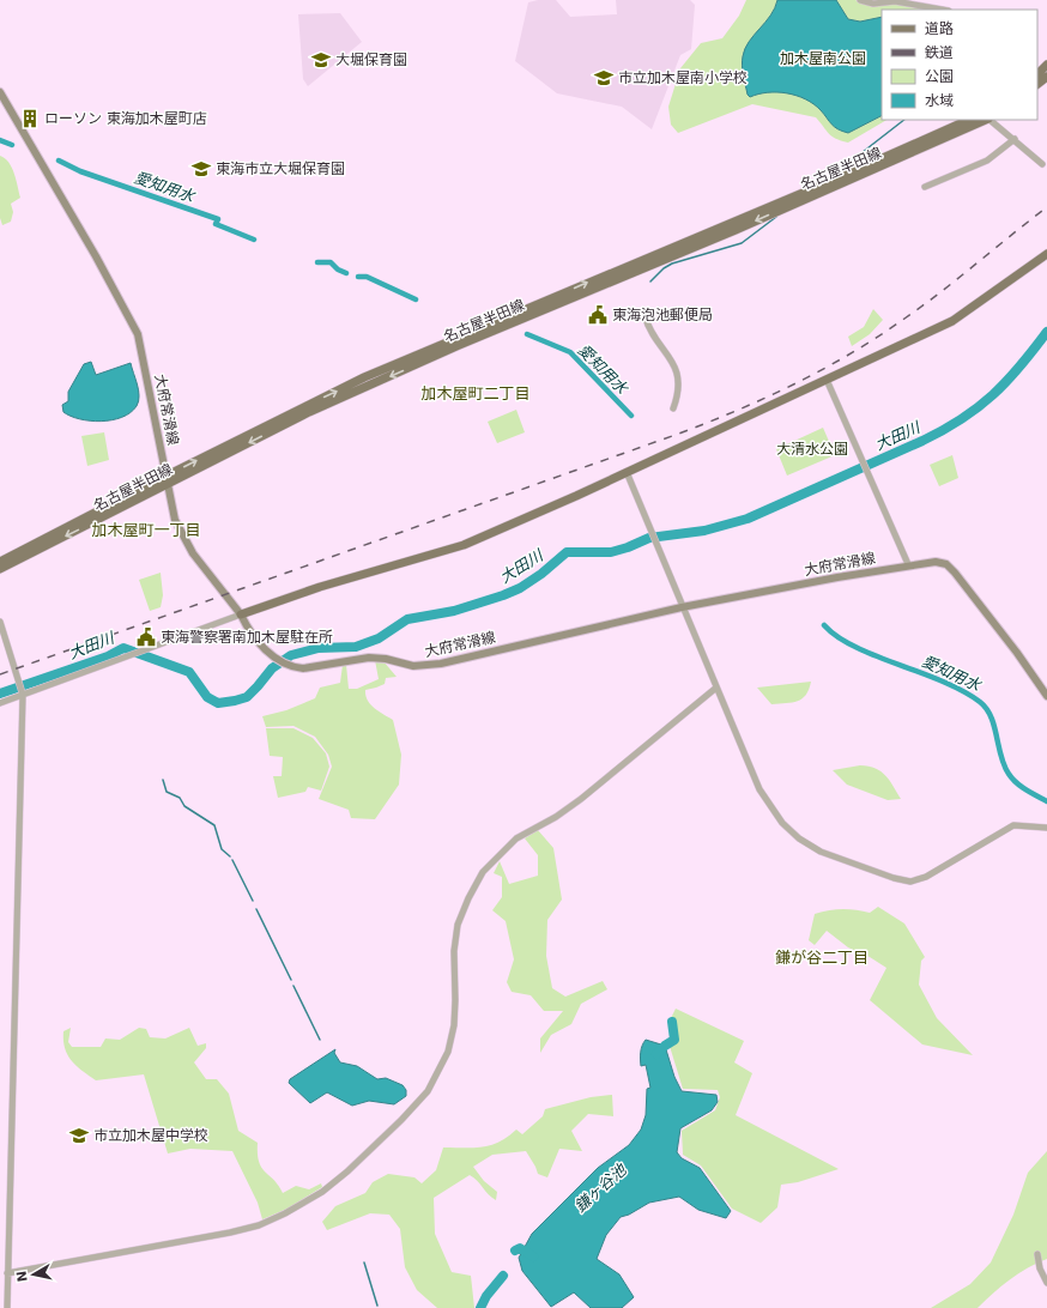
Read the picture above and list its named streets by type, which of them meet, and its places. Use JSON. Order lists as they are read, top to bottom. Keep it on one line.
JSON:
{"streets":{"main road":["名古屋半田線","大府常滑線"]},"crossings":[["名古屋半田線","大府常滑線"]],"districts":["加木屋町二丁目","加木屋町一丁目","鎌が谷二丁目"],"water":["愛知用水","大田川","鎌ヶ谷池"],"parks":["加木屋南公園","大清水公園"],"places":{"school or university":["大堀保育園","市立加木屋南小学校","東海市立大堀保育園","市立加木屋中学校"],"building":["ローソン 東海加木屋町店"],"public building":["東海泡池郵便局","東海警察署南加木屋駐在所"]},"legend":["道路","鉄道","公園","水域"],"north":"left"}
